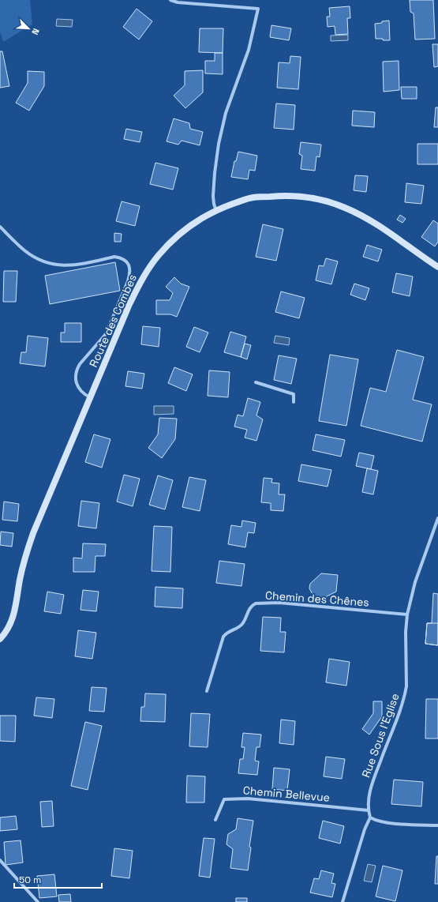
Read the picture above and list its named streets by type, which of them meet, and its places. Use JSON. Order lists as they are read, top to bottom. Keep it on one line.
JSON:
{"streets":{"street":["Route des Combes","Chemin des Chênes","Rue Sous l'Eglise","Chemin Bellevue"]},"crossings":[["Chemin des Chênes","Rue Sous l'Eglise"],["Rue Sous l'Eglise","Chemin Bellevue"]],"scale_bar":"50 m","north":"bottom right"}
